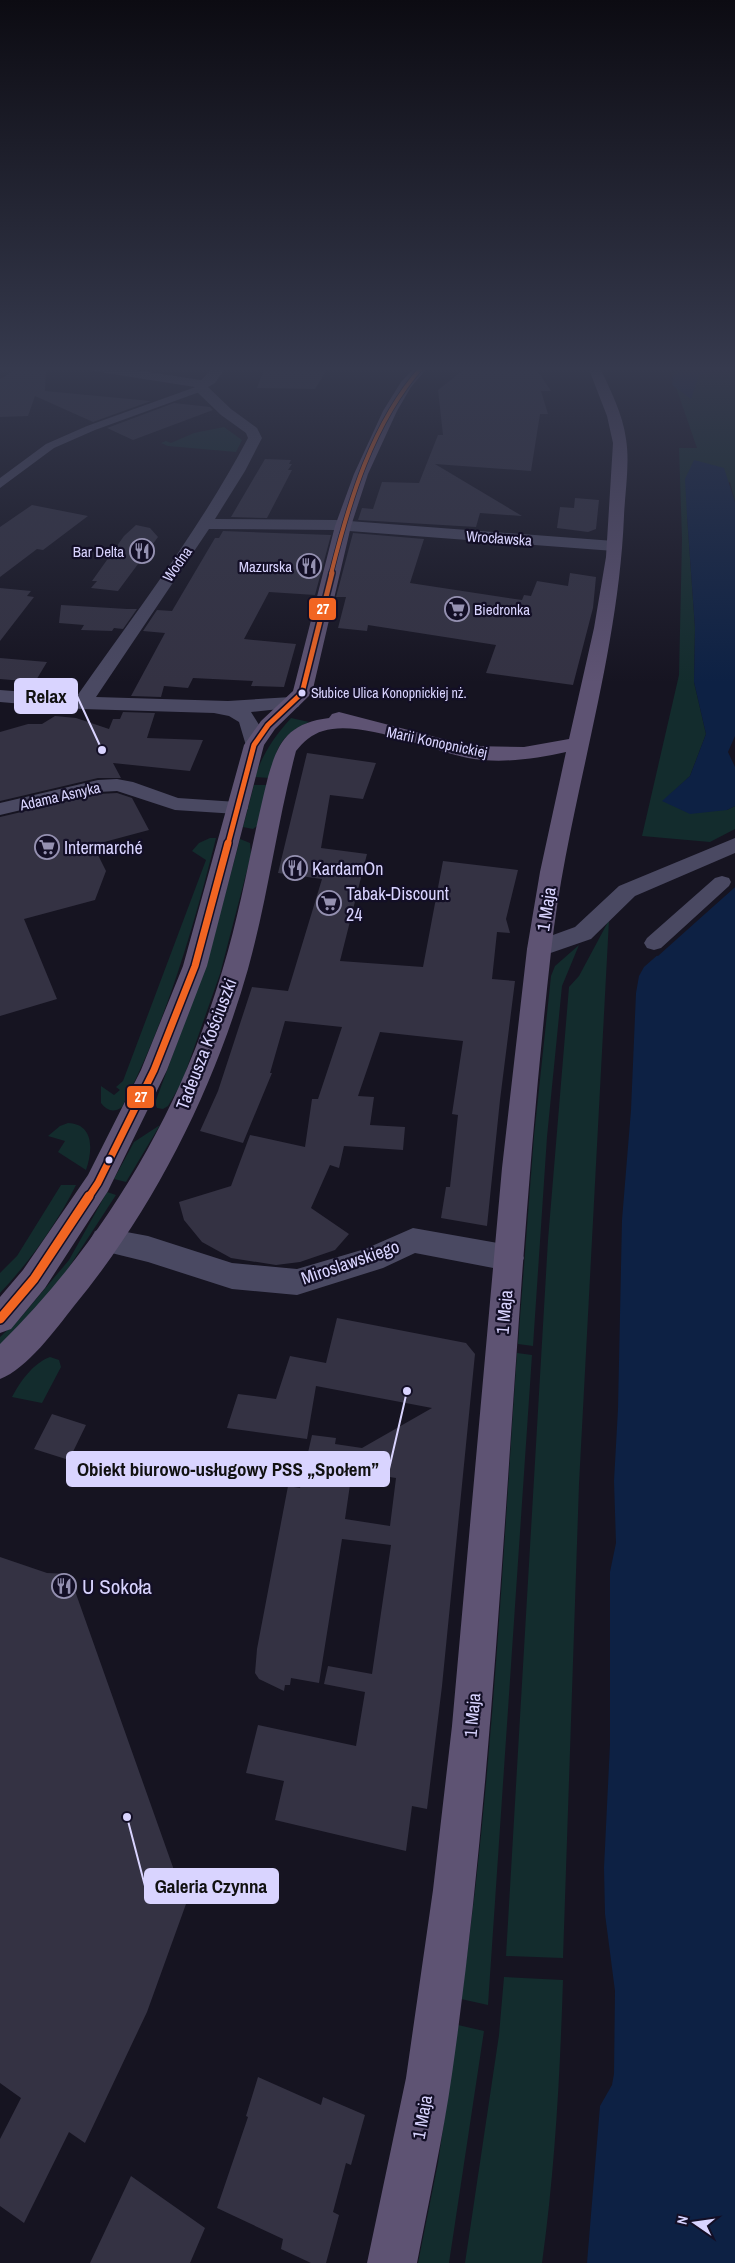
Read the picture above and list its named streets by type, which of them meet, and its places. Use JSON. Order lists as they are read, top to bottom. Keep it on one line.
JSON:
{"streets":{"main road":["Marii Konopnickiej","1 Maja","Tadeusza Kościuszki"],"street":["Wrocławska","Wodna","Adama Asnyka","Miroslawskiego"]},"crossings":[["Wrocławska","Wodna"],["Wrocławska","1 Maja"],["Marii Konopnickiej","1 Maja"],["Marii Konopnickiej","Tadeusza Kościuszki"],["1 Maja","Miroslawskiego"],["Tadeusza Kościuszki","Miroslawskiego"]],"places":{"restaurant":["Bar Delta","Mazurska","KardamOn","U Sokoła"],"supermarket":["Biedronka","Intermarché","Tabak-Discount 24"],"other":["Słubice Ulica Konopnickiej nż.","Relax","Obiekt biurowo-usługowy PSS „Społem”","Galeria Czynna"]},"lines":["transit line 27"],"north":"left"}
